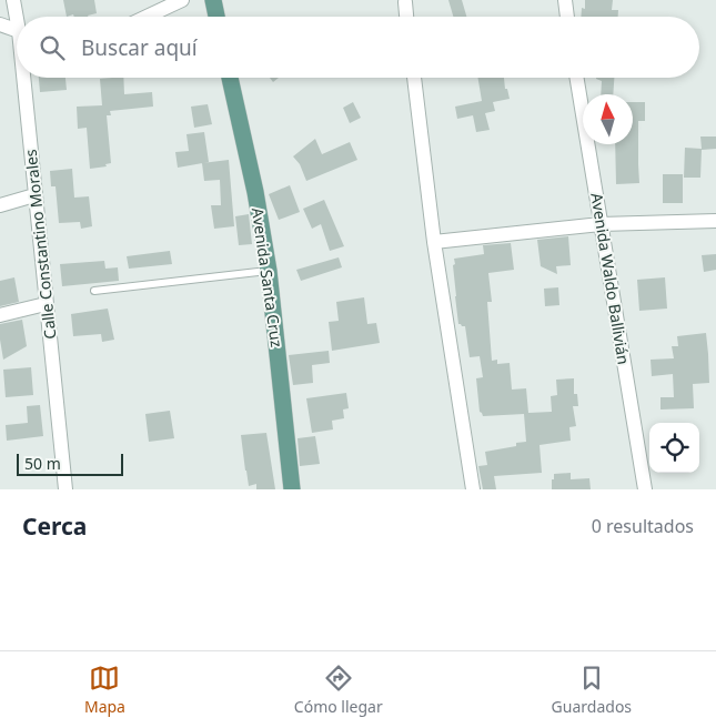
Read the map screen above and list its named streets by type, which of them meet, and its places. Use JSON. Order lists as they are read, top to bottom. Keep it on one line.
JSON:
{"streets":{"main road":["Avenida Santa Cruz"],"street":["Calle Constantino Morales","Avenida Waldo Ballivián"]},"scale_bar":"50 m","north":"top","page":{"search":"Buscar aquí","scale":"50 m","heading":["Cerca","0 resultados"],"nav":["Mapa","Cómo llegar","Guardados"]}}
